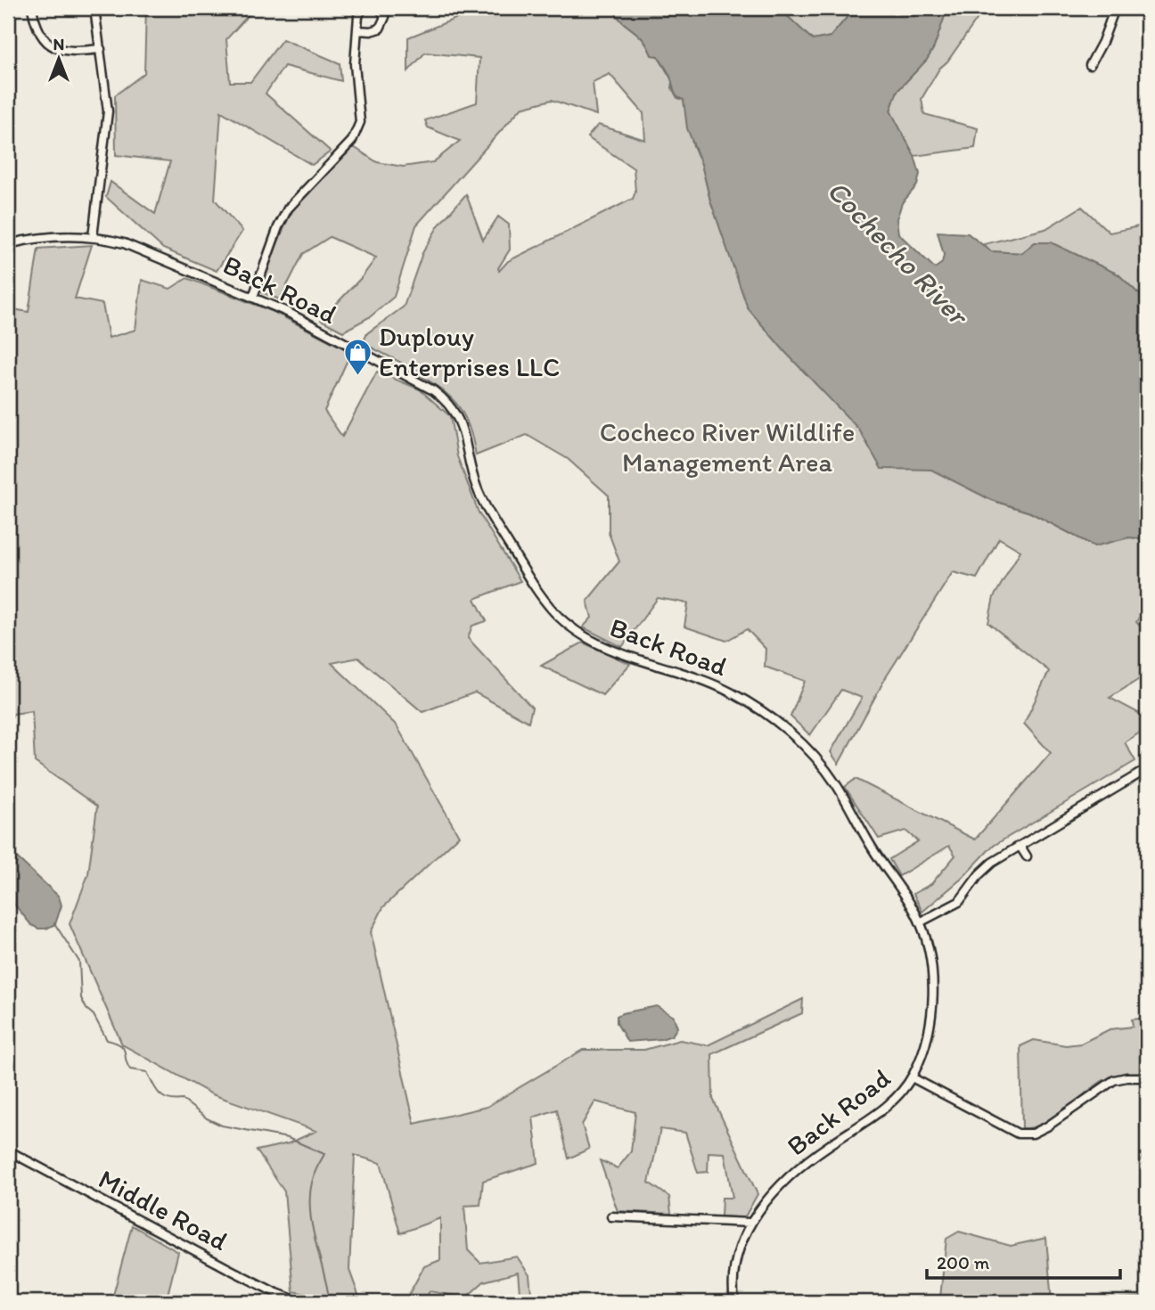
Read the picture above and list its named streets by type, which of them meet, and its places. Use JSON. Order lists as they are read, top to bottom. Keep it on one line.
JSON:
{"streets":{"street":["Back Road","Middle Road"]},"water":["Cochecho River"],"parks":["Cocheco River Wildlife Management Area"],"places":{"shop":["Duplouy Enterprises LLC"]},"scale_bar":"200 m","north":"top"}
